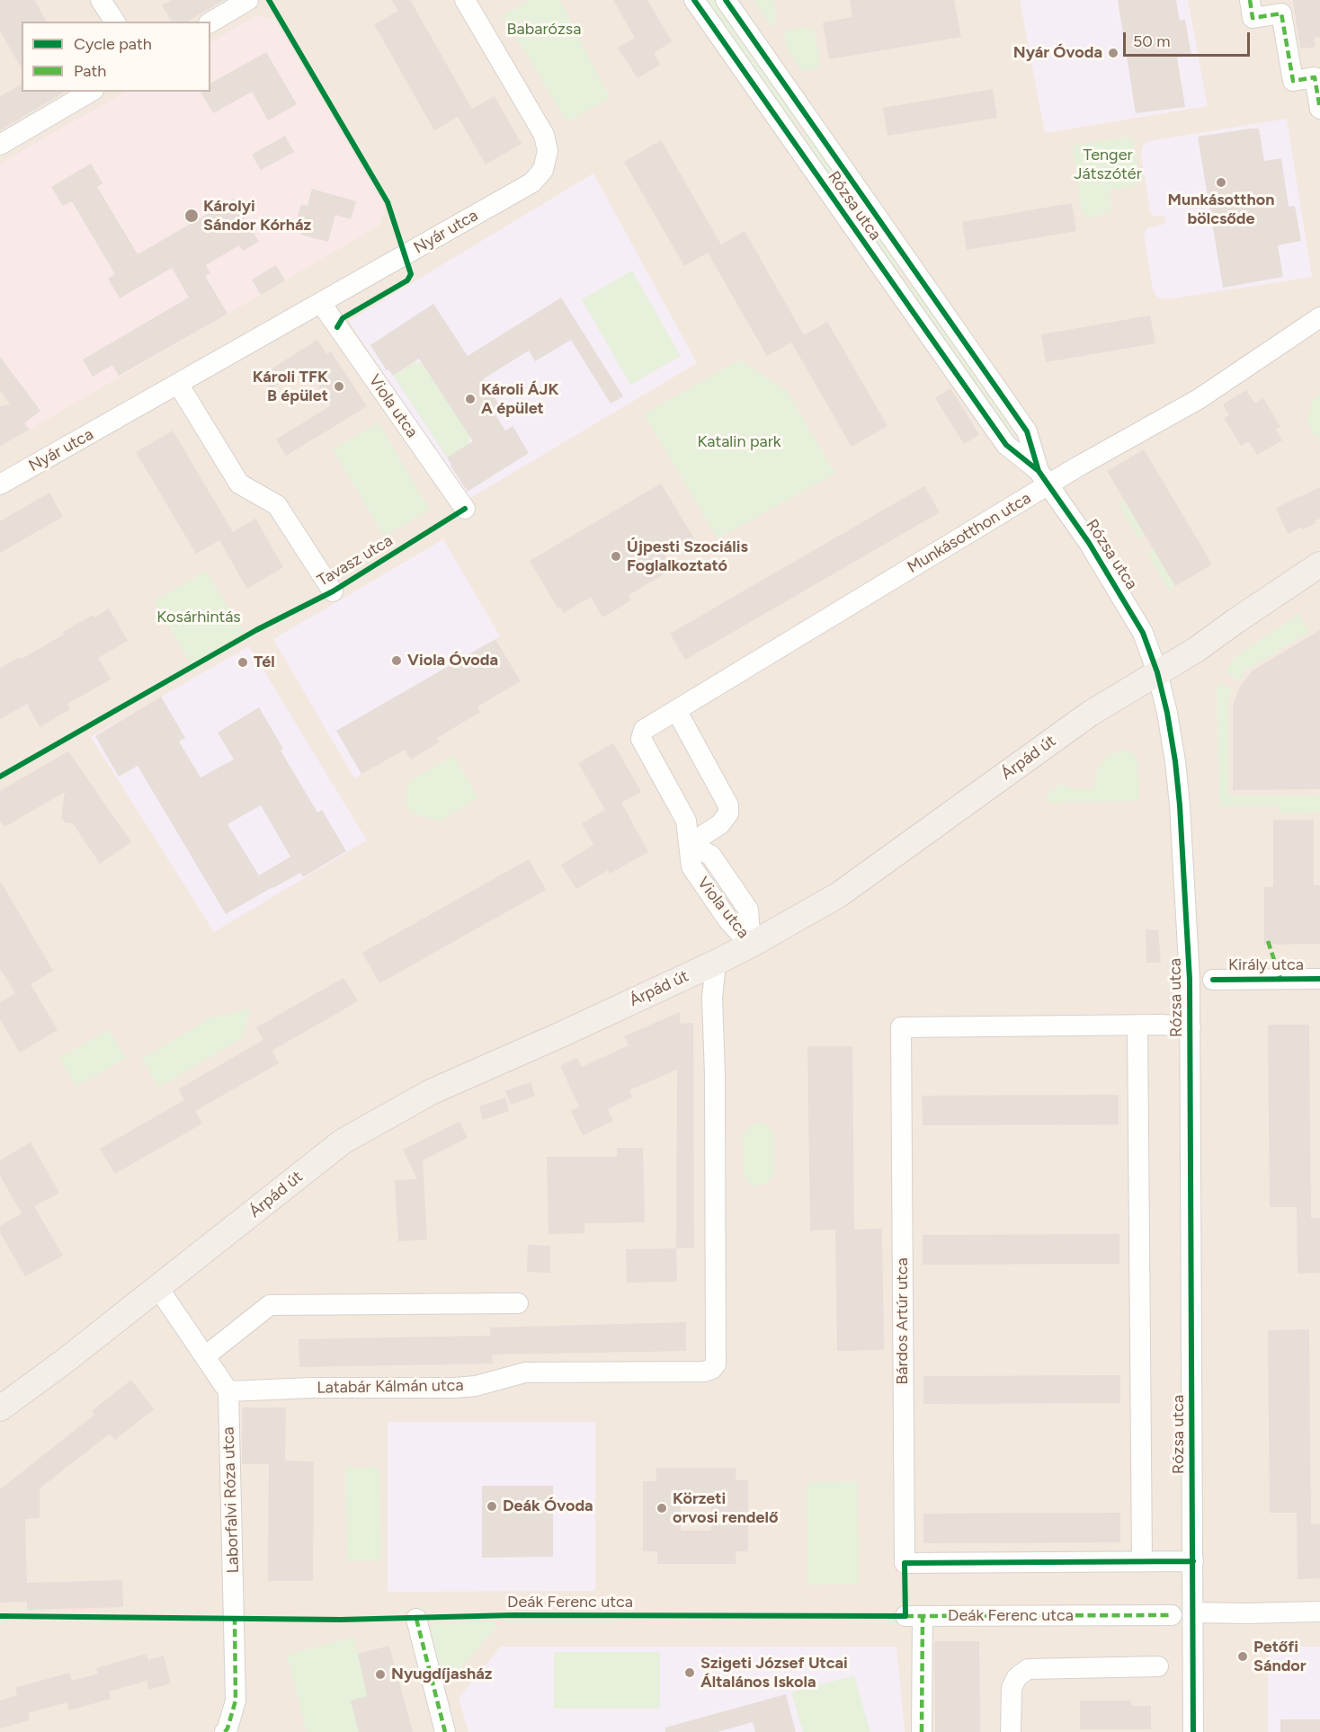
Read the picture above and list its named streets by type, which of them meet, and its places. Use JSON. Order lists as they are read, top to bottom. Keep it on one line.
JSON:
{"streets":{"main road":["Árpád út"],"street":["Rózsa utca","Nyár utca","Viola utca","Munkásotthon utca","Király utca","Bárdos Artúr utca","Latabár Kálmán utca","Laborfalvi Róza utca","Deák Ferenc utca"],"cycle path":["Tavasz utca"]},"crossings":[["Rózsa utca","Munkásotthon utca"],["Rózsa utca","Árpád út"],["Rózsa utca","Bárdos Artúr utca"],["Nyár utca","Viola utca"],["Viola utca","Munkásotthon utca"],["Viola utca","Árpád út"],["Árpád út","Latabár Kálmán utca"],["Latabár Kálmán utca","Laborfalvi Róza utca"]],"parks":["Babarózsa","Tenger Játszótér","Katalin park","Kosárhintás"],"places":["Nyár Óvoda","Munkásotthon bölcsőde","Károlyi Sándor Kórház","Károli TFK B épület","Károli ÁJK A épület","Újpesti Szociális Foglalkoztató","Viola Óvoda","Tél","Deák Óvoda","Körzeti orvosi rendelő","Petőfi Sándor","Szigeti József Utcai Általános Iskola","Nyugdíjasház"],"legend":["Cycle path","Path"],"scale_bar":"50 m"}
